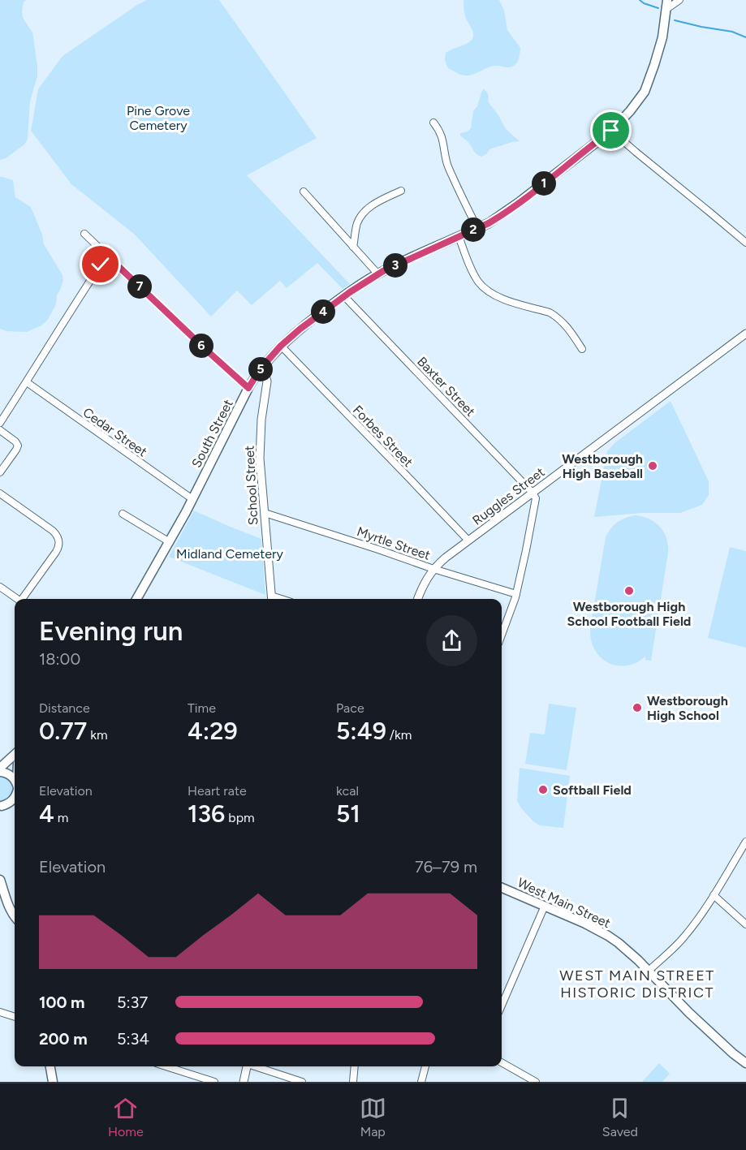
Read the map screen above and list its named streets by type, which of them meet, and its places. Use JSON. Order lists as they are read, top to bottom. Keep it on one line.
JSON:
{"streets":{"main road":["South Street","West Main Street"],"street":["Baxter Street","Cedar Street","Forbes Street","School Street","Ruggles Street","Myrtle Street"]},"crossings":[["Baxter Street","South Street"],["Baxter Street","Ruggles Street"],["Cedar Street","South Street"],["South Street","Forbes Street"],["South Street","School Street"],["Forbes Street","Ruggles Street"],["School Street","Myrtle Street"],["Ruggles Street","Myrtle Street"]],"districts":["WEST MAIN STREET HISTORIC DISTRICT"],"parks":["Pine Grove Cemetery","Midland Cemetery"],"places":["Westborough High Baseball","Westborough High School Football Field","Westborough High School","Softball Field"],"page":{"pins":["1","2","3","7","4","6","5"],"heading":["Evening run","18:00"],"stats":[["Distance","0.77 km"],["Time","4:29"],["Pace","5:49 /km"],["Elevation","4 m"],["Heart rate","136 bpm"],["kcal","51"]],"chart":["Elevation","76–79 m"],"list":[{"name":"100 m","note":"5:37"},{"name":"200 m","note":"5:34"}],"tabs":["Home","Map","Saved"]}}
